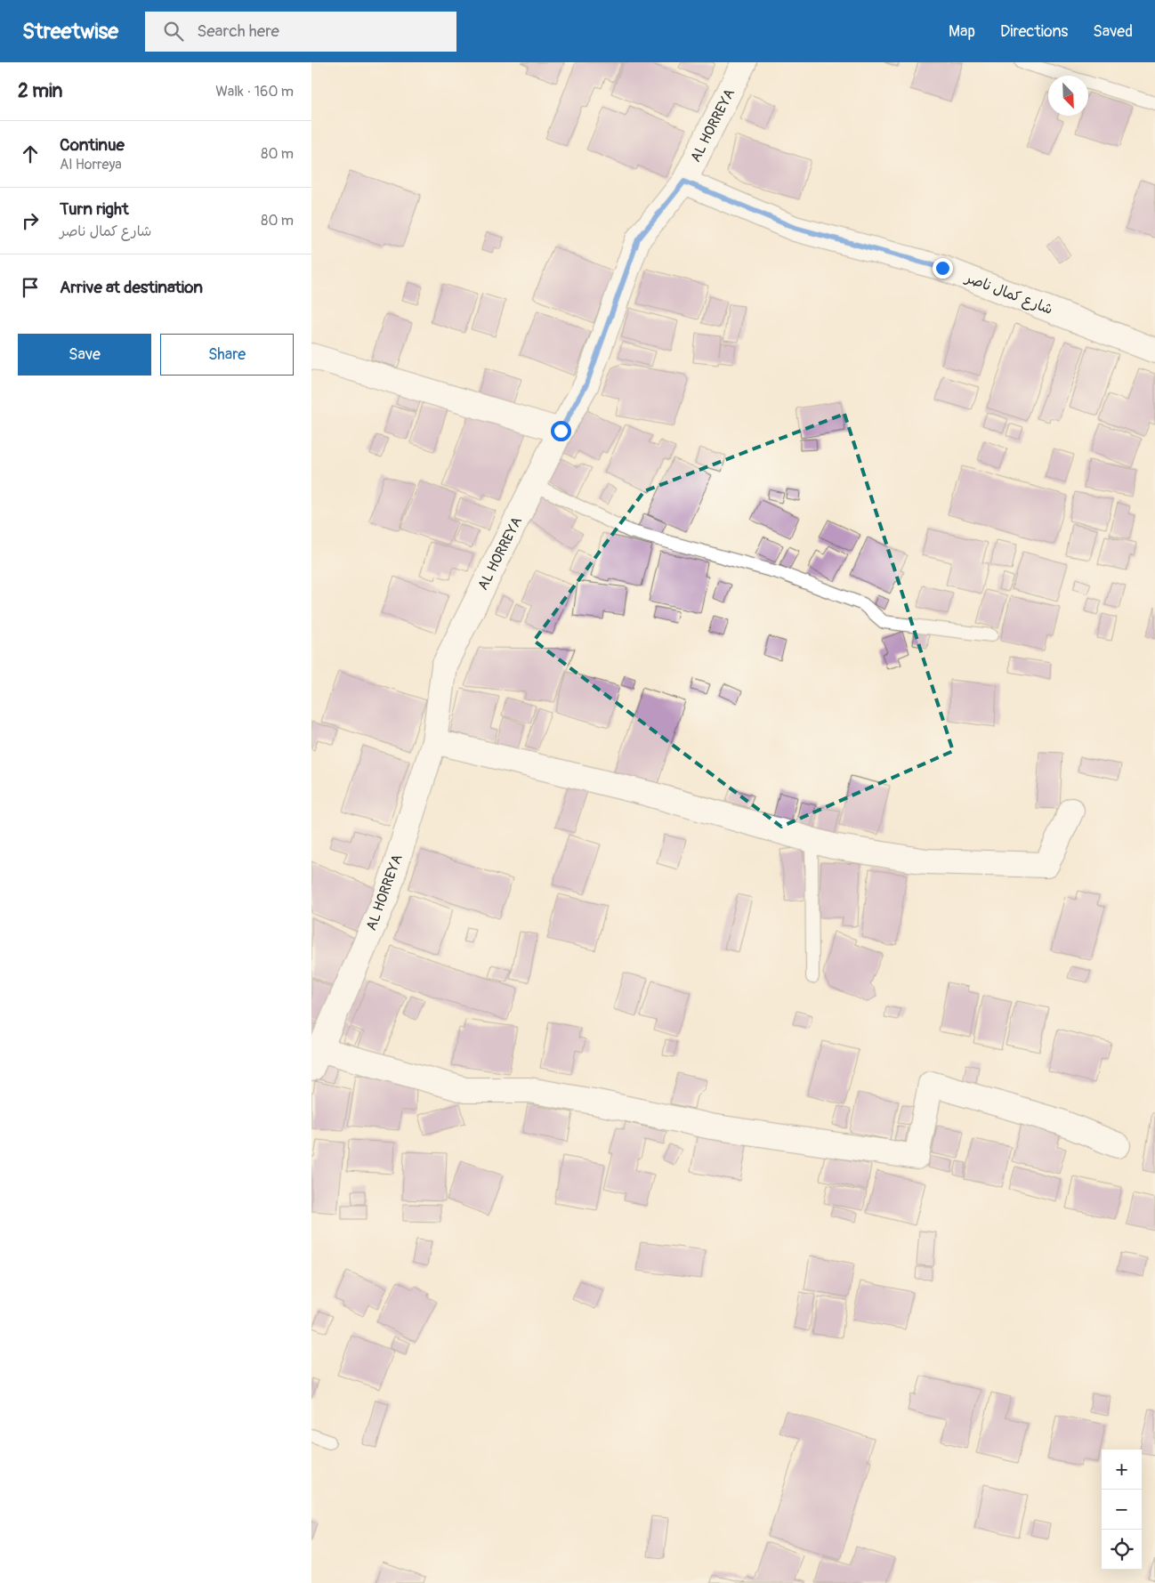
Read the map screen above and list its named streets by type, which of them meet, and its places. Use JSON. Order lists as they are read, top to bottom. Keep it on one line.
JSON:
{"streets":{"street":["AL HORREYA","شارع كمال ناصر"]},"crossings":[["AL HORREYA","شارع كمال ناصر"]],"north":"bottom right","page":{"header":"Streetwise","search":"Search here","nav":["Map","Directions","Saved"],"heading":["2 min","Walk · 160 m"],"list":[["Continue","Al Horreya","80 m"],["Turn right","شارع كمال ناصر","80 m"],"Arrive at destination"],"buttons":["Save","Share"],"map_buttons":["+","−"]}}
